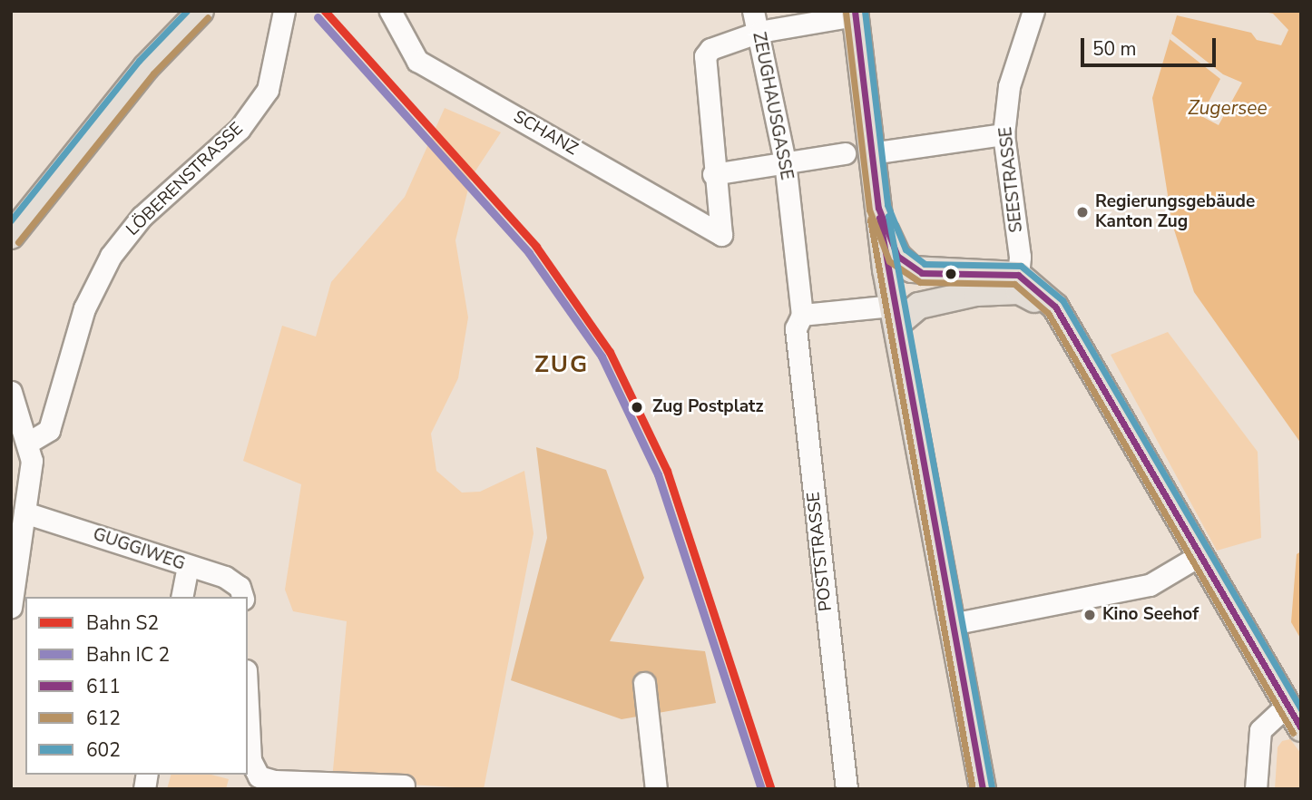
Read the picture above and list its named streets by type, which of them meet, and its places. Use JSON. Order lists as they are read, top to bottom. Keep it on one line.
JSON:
{"streets":{"street":["ZEUGHAUSGASSE","SCHANZ","LÖBERENSTRASSE","SEESTRASSE","GUGGIWEG","POSTSTRASSE"]},"crossings":[["ZEUGHAUSGASSE","POSTSTRASSE"]],"districts":["ZUG"],"water":["Zugersee"],"places":["Regierungsgebäude Kanton Zug","Zug Postplatz","Kino Seehof"],"lines":["rail line S2","transit line 611","transit line 602","transit line 612"],"legend":["Bahn S2","Bahn IC 2","611","612","602"],"scale_bar":"50 m"}
